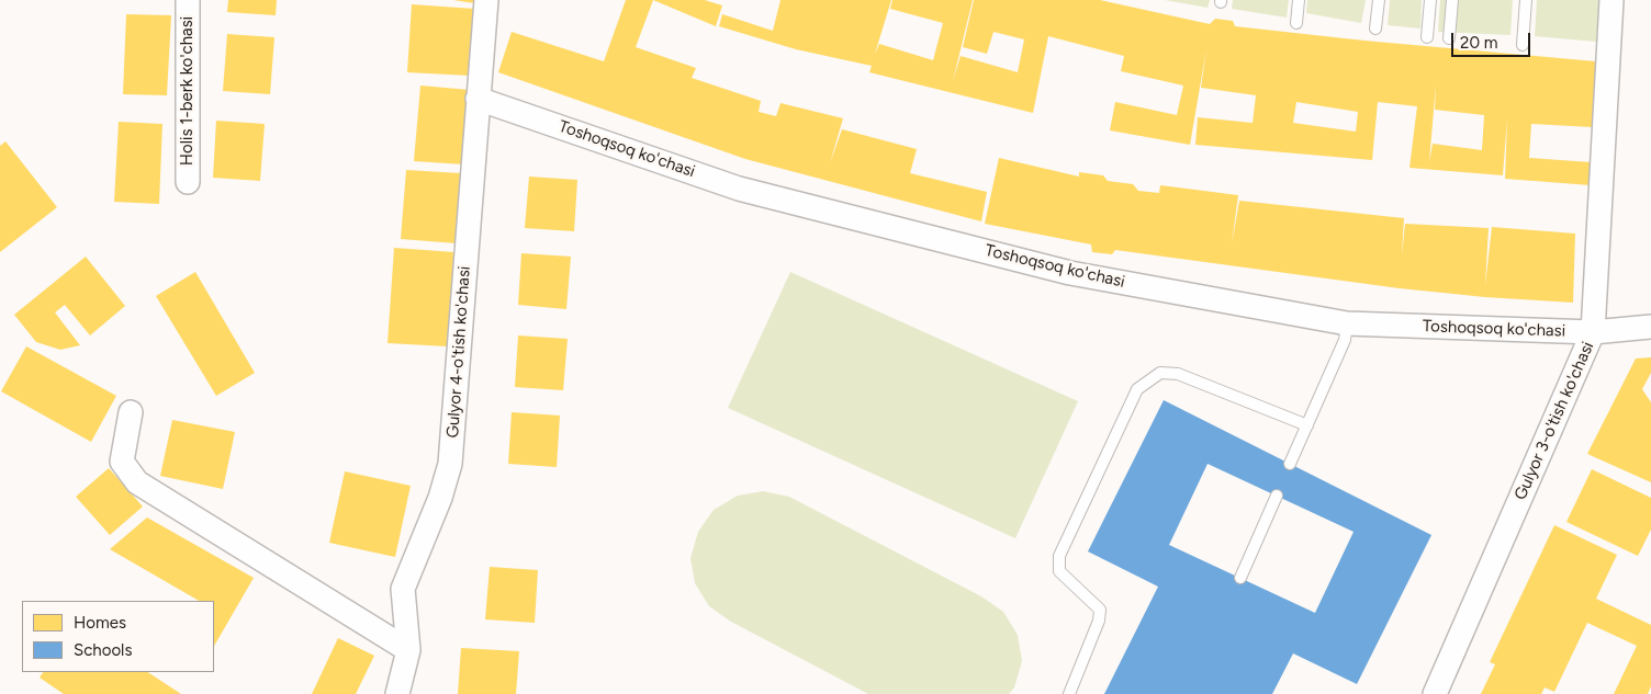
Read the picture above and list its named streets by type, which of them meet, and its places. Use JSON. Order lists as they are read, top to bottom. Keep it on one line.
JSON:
{"streets":{"street":["Holis 1-berk ko'chasi","Toshoqsoq ko'chasi","Gulyor 4-o'tish ko'chasi","Gulyor 3-o'tish ko'chasi"]},"crossings":[["Toshoqsoq ko'chasi","Gulyor 4-o'tish ko'chasi"],["Toshoqsoq ko'chasi","Gulyor 3-o'tish ko'chasi"]],"legend":["Homes","Schools"],"scale_bar":"20 m"}
